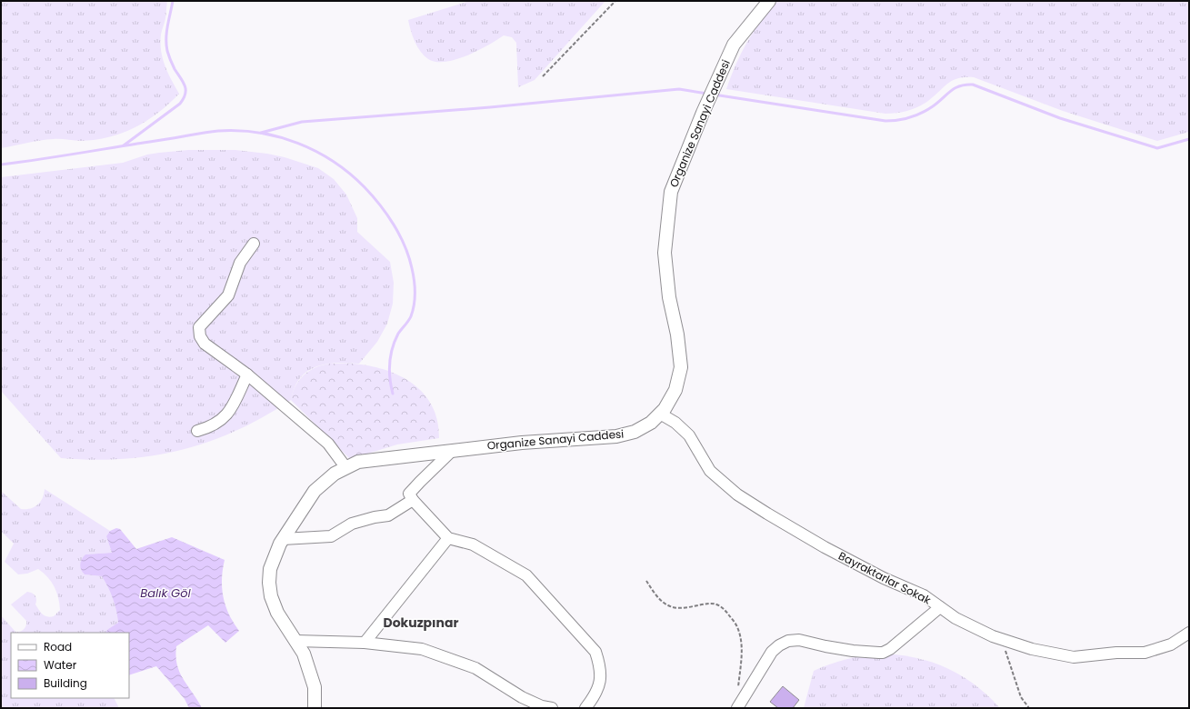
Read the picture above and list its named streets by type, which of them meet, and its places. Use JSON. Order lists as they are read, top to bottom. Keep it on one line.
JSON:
{"streets":{"street":["Organize Sanayi Caddesi","Bayraktarlar Sokak"]},"crossings":[["Organize Sanayi Caddesi","Bayraktarlar Sokak"]],"districts":["Dokuzpınar"],"water":["Balık Göl"],"legend":["Road","Water","Building"]}
